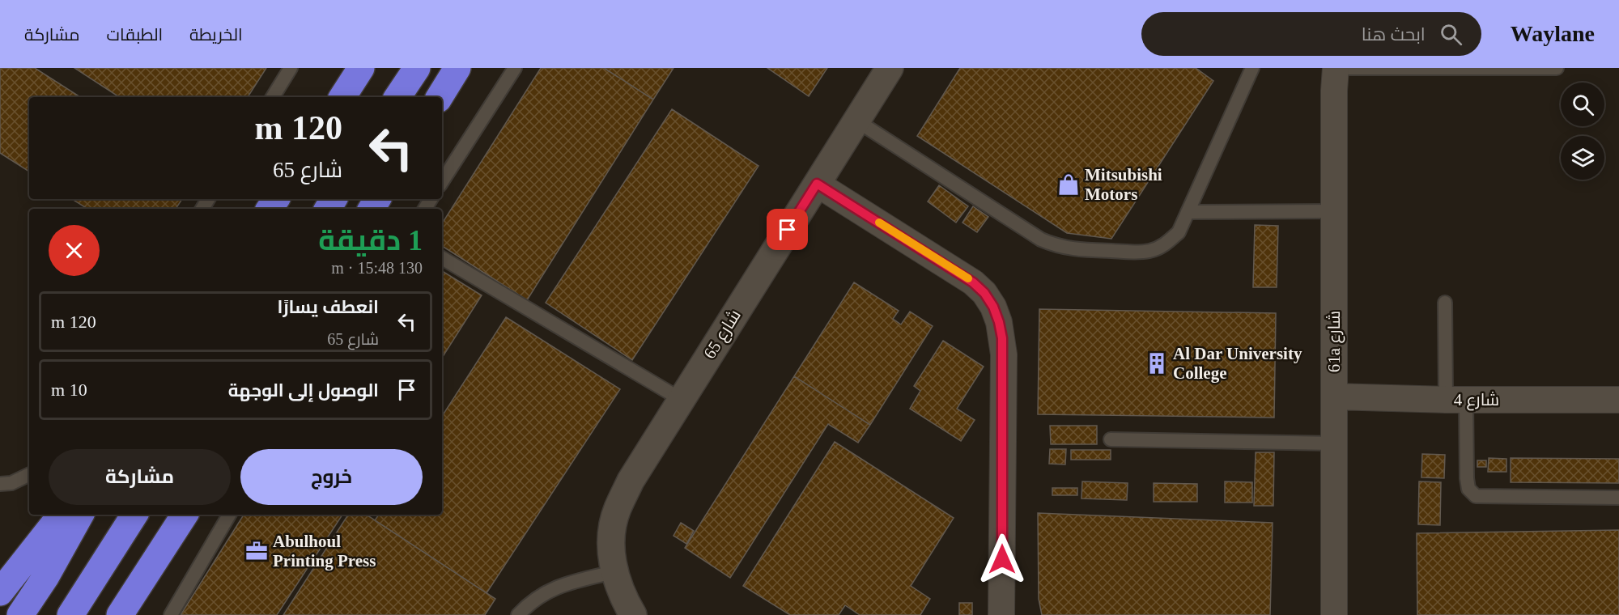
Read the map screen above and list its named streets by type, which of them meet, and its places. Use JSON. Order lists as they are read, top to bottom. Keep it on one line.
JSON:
{"streets":{"street":["شارع 65","61a شارع","شارع 4"]},"crossings":[["61a شارع","شارع 4"]],"places":{"shop":["Mitsubishi Motors"],"building":["Al Dar University College"],"office":["Abulhoul Printing Press"]},"page":{"header":"Waylane","search":"ابحث هنا","nav":["الخريطة","الطبقات","مشاركة"],"turn":["120 m","شارع 65"],"heading":["1 دقيقة","130 m · 15:48"],"list":[{"name":"انعطف يسارًا","note":"شارع 65","value":"120 m"},{"name":"الوصول إلى الوجهة","value":"10 m"}],"buttons":["خروج","مشاركة"]}}
